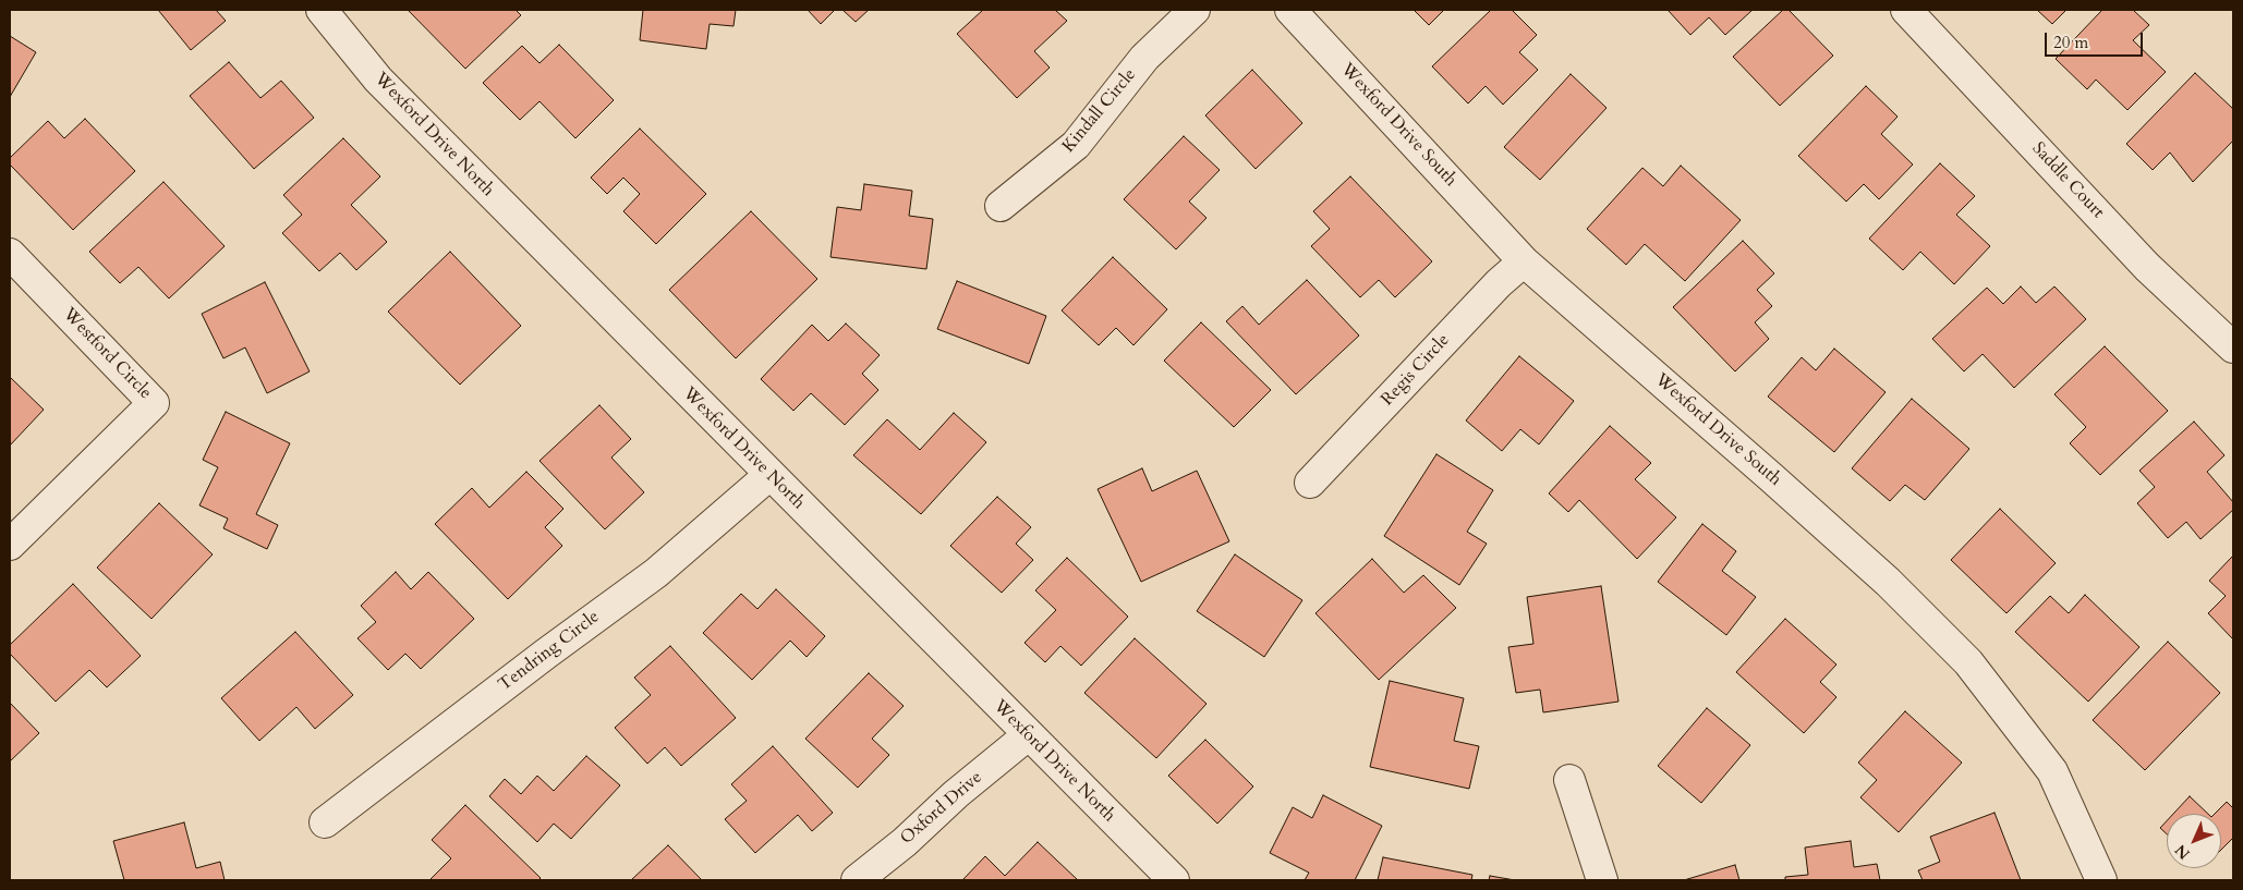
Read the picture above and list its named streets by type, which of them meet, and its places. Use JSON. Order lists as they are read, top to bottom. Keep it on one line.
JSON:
{"streets":{"street":["Kindall Circle","Wexford Drive South","Wexford Drive North","Saddle Court","Westford Circle","Regis Circle","Tendring Circle","Oxford Drive"]},"crossings":[["Wexford Drive South","Regis Circle"],["Wexford Drive North","Tendring Circle"],["Wexford Drive North","Oxford Drive"]],"scale_bar":"20 m","north":"bottom left"}
